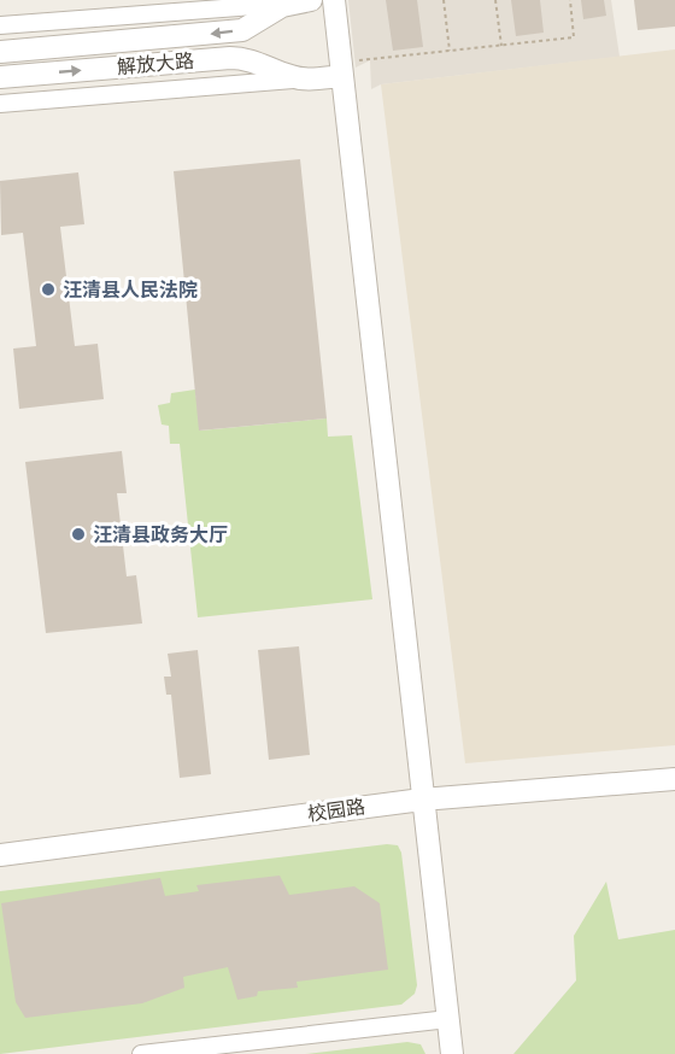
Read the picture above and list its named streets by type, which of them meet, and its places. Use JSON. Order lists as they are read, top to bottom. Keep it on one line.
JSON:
{"streets":{"street":["解放大路","校园路"]},"places":["汪清县人民法院","汪清县政务大厅"]}
